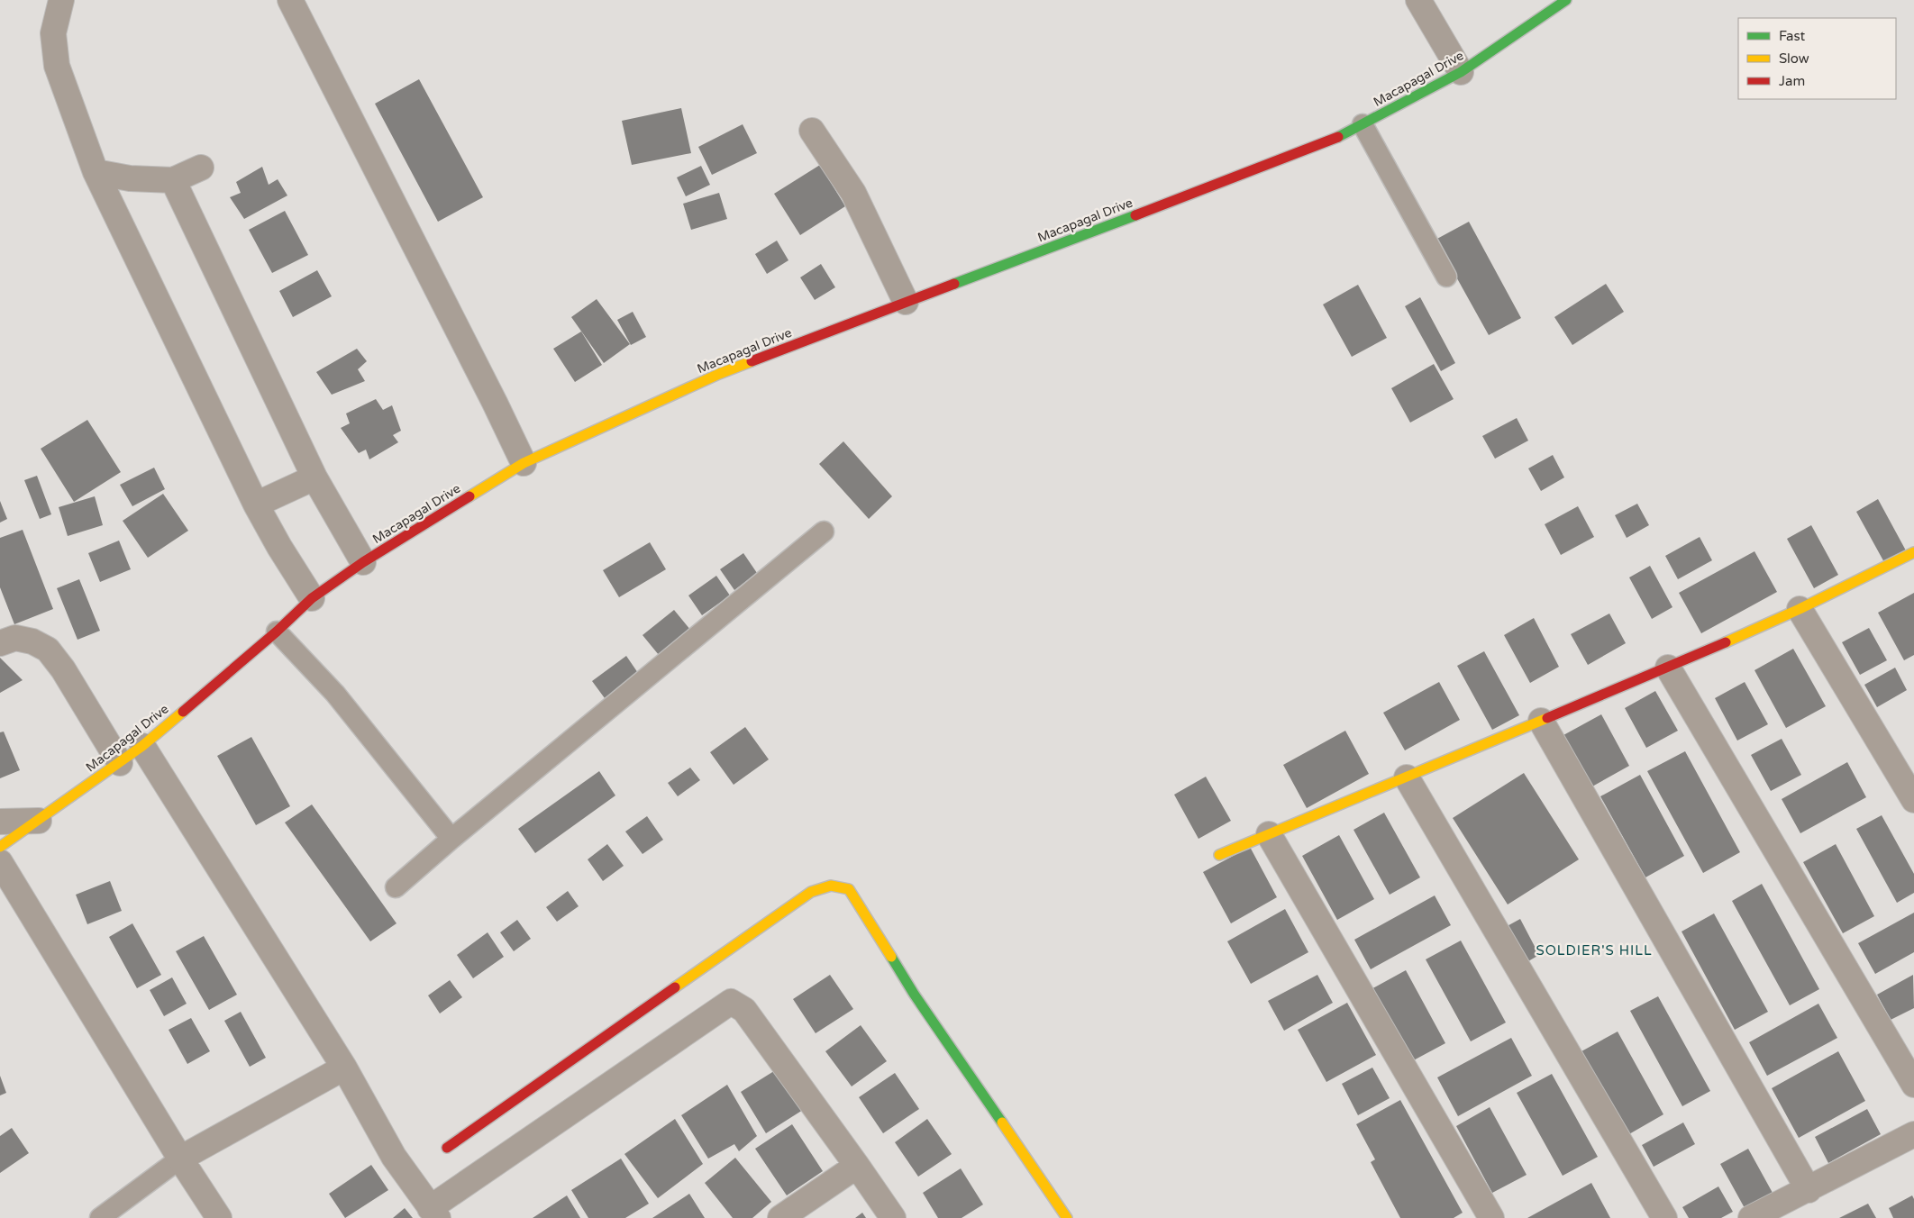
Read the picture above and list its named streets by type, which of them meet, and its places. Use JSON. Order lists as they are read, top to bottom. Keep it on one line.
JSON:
{"streets":{"main road":["Macapagal Drive"]},"districts":["SOLDIER'S HILL"],"legend":["Fast","Slow","Jam"]}
